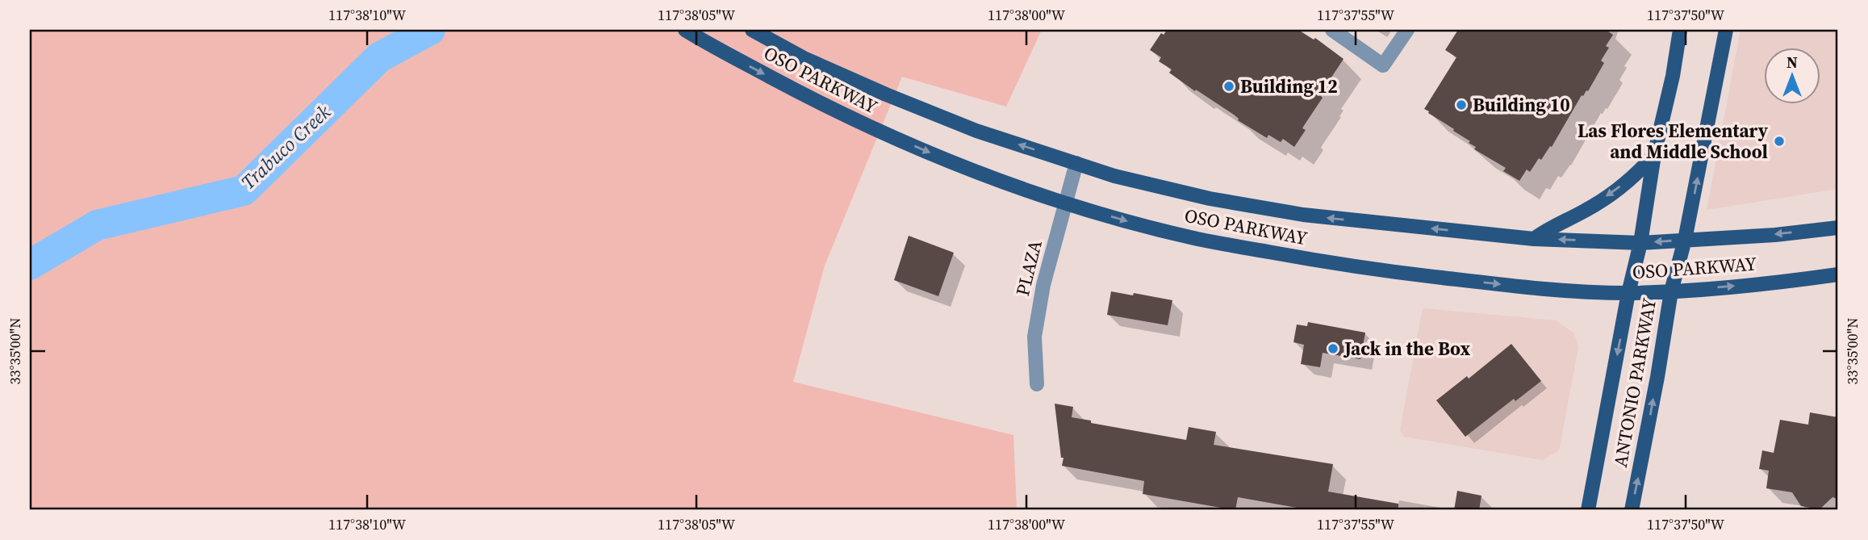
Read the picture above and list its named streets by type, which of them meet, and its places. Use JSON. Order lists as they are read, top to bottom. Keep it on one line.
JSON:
{"streets":{"main road":["OSO PARKWAY","ANTONIO PARKWAY"],"street":["PLAZA"]},"crossings":[["OSO PARKWAY","PLAZA"],["OSO PARKWAY","ANTONIO PARKWAY"]],"water":["Trabuco Creek"],"places":["Building 12","Building 10","Las Flores Elementary and Middle School","Jack in the Box"],"north":"top","coordinates":["117°38'10\"W","117°38'05\"W","117°38'00\"W","117°37'55\"W","117°37'50\"W","33°35'00\"N"]}
